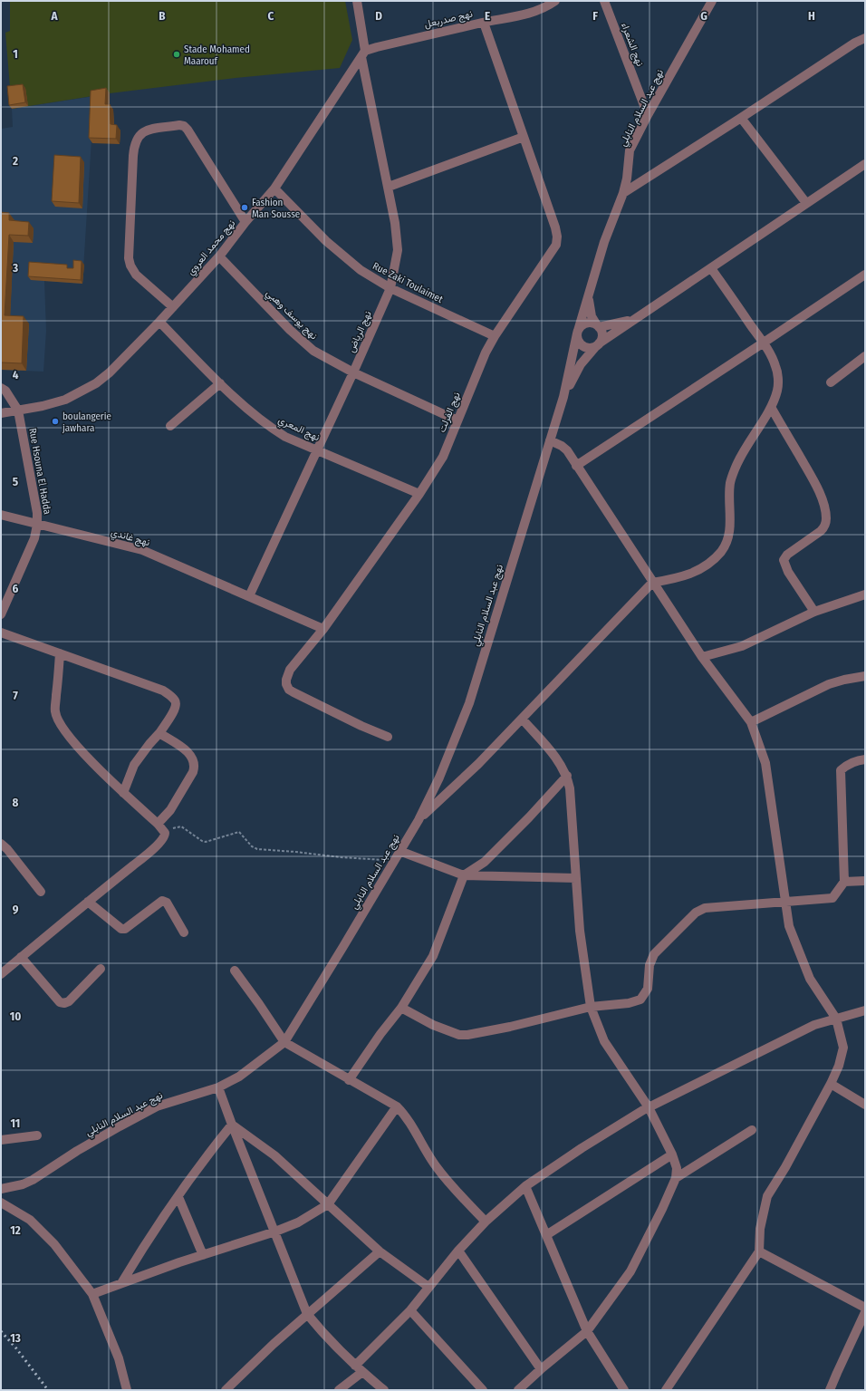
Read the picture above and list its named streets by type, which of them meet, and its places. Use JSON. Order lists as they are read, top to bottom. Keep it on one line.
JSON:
{"streets":{"street":["نهج صدربعل","نهج الشعراء","نهج عبد السلام النابلي","نهج محمد العروي","Rue Zaki Toulaimet","نهج يوسف وهبي","نهج الرياض","نهج الفرلت","نهج المعري","Rue Hsouna El Hadda","نهج غاندي"]},"crossings":[["نهج صدربعل","نهج محمد العروي"],["نهج صدربعل","نهج الرياض"],["نهج صدربعل","نهج الفرلت"],["نهج الشعراء","نهج عبد السلام النابلي"],["نهج محمد العروي","Rue Zaki Toulaimet"],["نهج محمد العروي","نهج يوسف وهبي"],["نهج محمد العروي","نهج الرياض"],["نهج محمد العروي","نهج المعري"],["نهج محمد العروي","Rue Hsouna El Hadda"],["Rue Zaki Toulaimet","نهج الرياض"],["Rue Zaki Toulaimet","نهج الفرلت"],["نهج يوسف وهبي","نهج الرياض"],["نهج يوسف وهبي","نهج الفرلت"],["نهج الرياض","نهج المعري"],["نهج الرياض","نهج غاندي"],["نهج الفرلت","نهج المعري"],["نهج الفرلت","نهج غاندي"],["Rue Hsouna El Hadda","نهج غاندي"]],"places":["Stade Mohamed Maarouf","Fashion Man Sousse","boulangerie jawhara"],"grid":{"columns":["A","B","C","D","E","F","G","H"],"rows":["1","2","3","4","5","6","7","8","9","10","11","12","13"]}}
